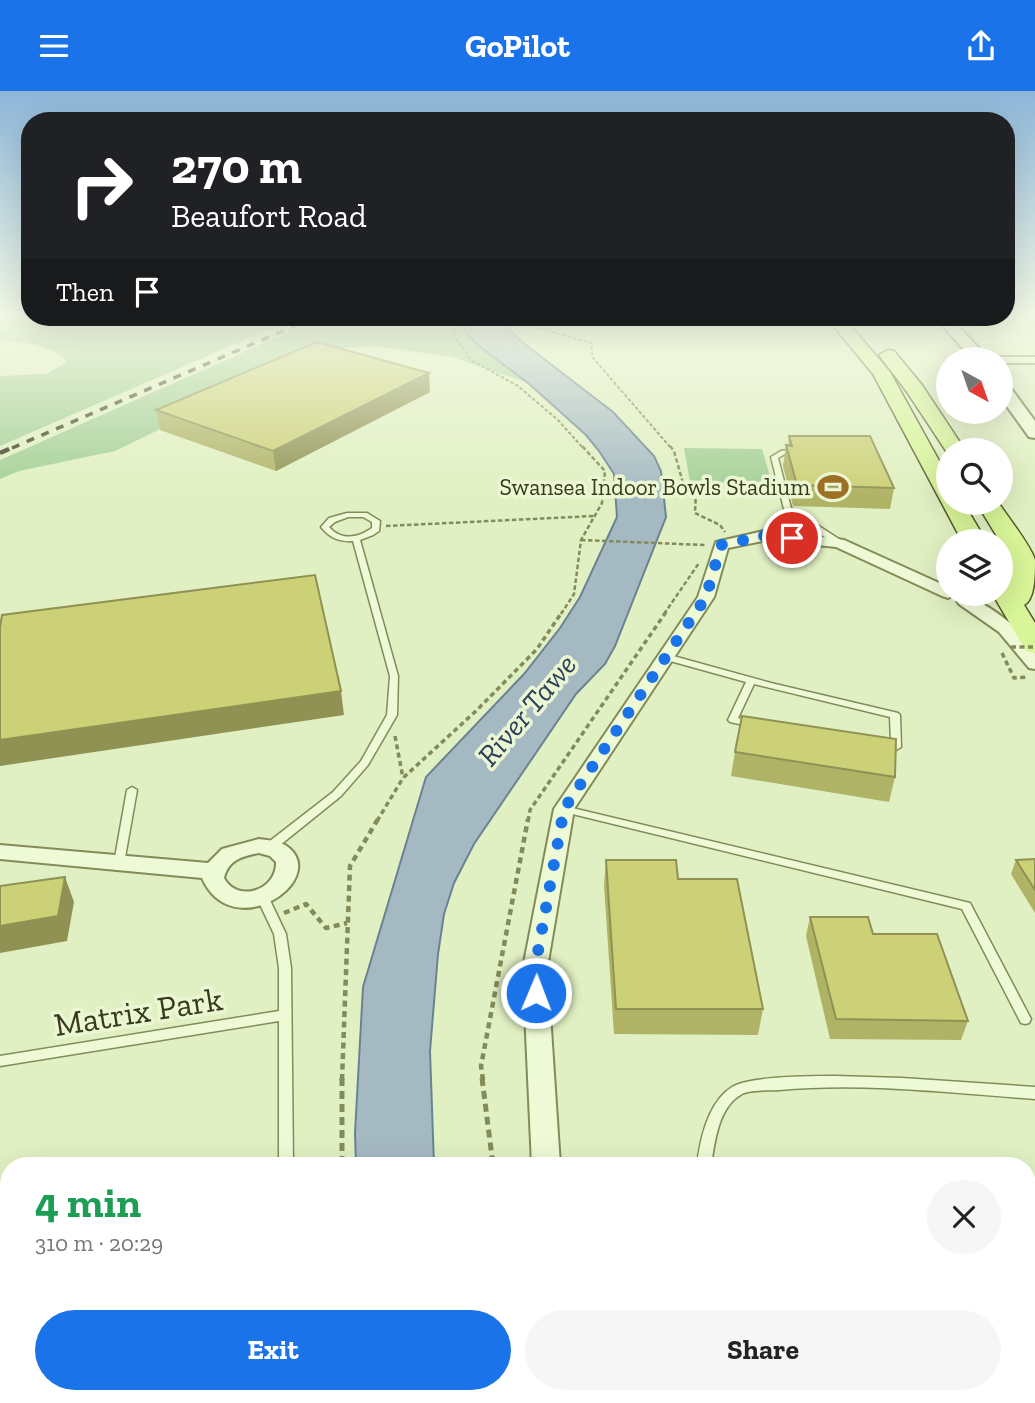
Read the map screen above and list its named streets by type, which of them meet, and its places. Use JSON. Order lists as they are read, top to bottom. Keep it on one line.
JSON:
{"streets":{"lane":["Matrix Park"]},"water":["River Tawe"],"places":{"sports":["Swansea Indoor Bowls Stadium"]},"north":"bottom right","page":{"header":"GoPilot","turn":["270 m","Beaufort Road"],"then":"Then","heading":["4 min","310 m · 20:29"],"buttons":["Exit","Share"]}}
